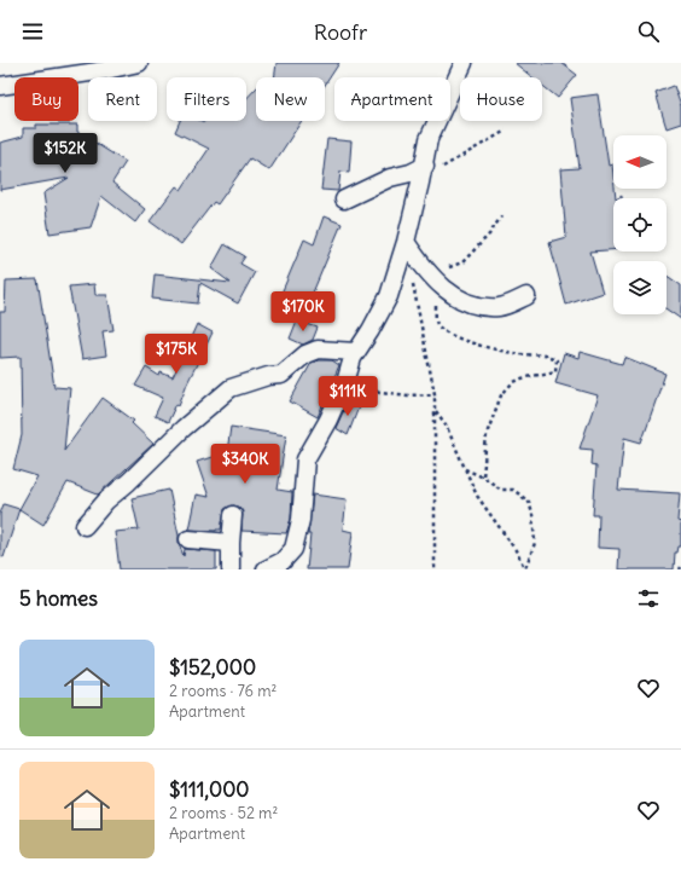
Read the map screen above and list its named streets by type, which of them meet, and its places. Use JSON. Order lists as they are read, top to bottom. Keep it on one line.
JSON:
{"north":"left","page":{"header":"Roofr","chip":["Buy","Rent","Filters","New","Apartment","House"],"price":["$152K","$170K","$175K","$111K","$340K"],"heading":"5 homes","list":[{"name":"$152,000","note":"2 rooms · 76 m² · Apartment"},{"name":"$111,000","note":"2 rooms · 52 m² · Apartment"}]}}
